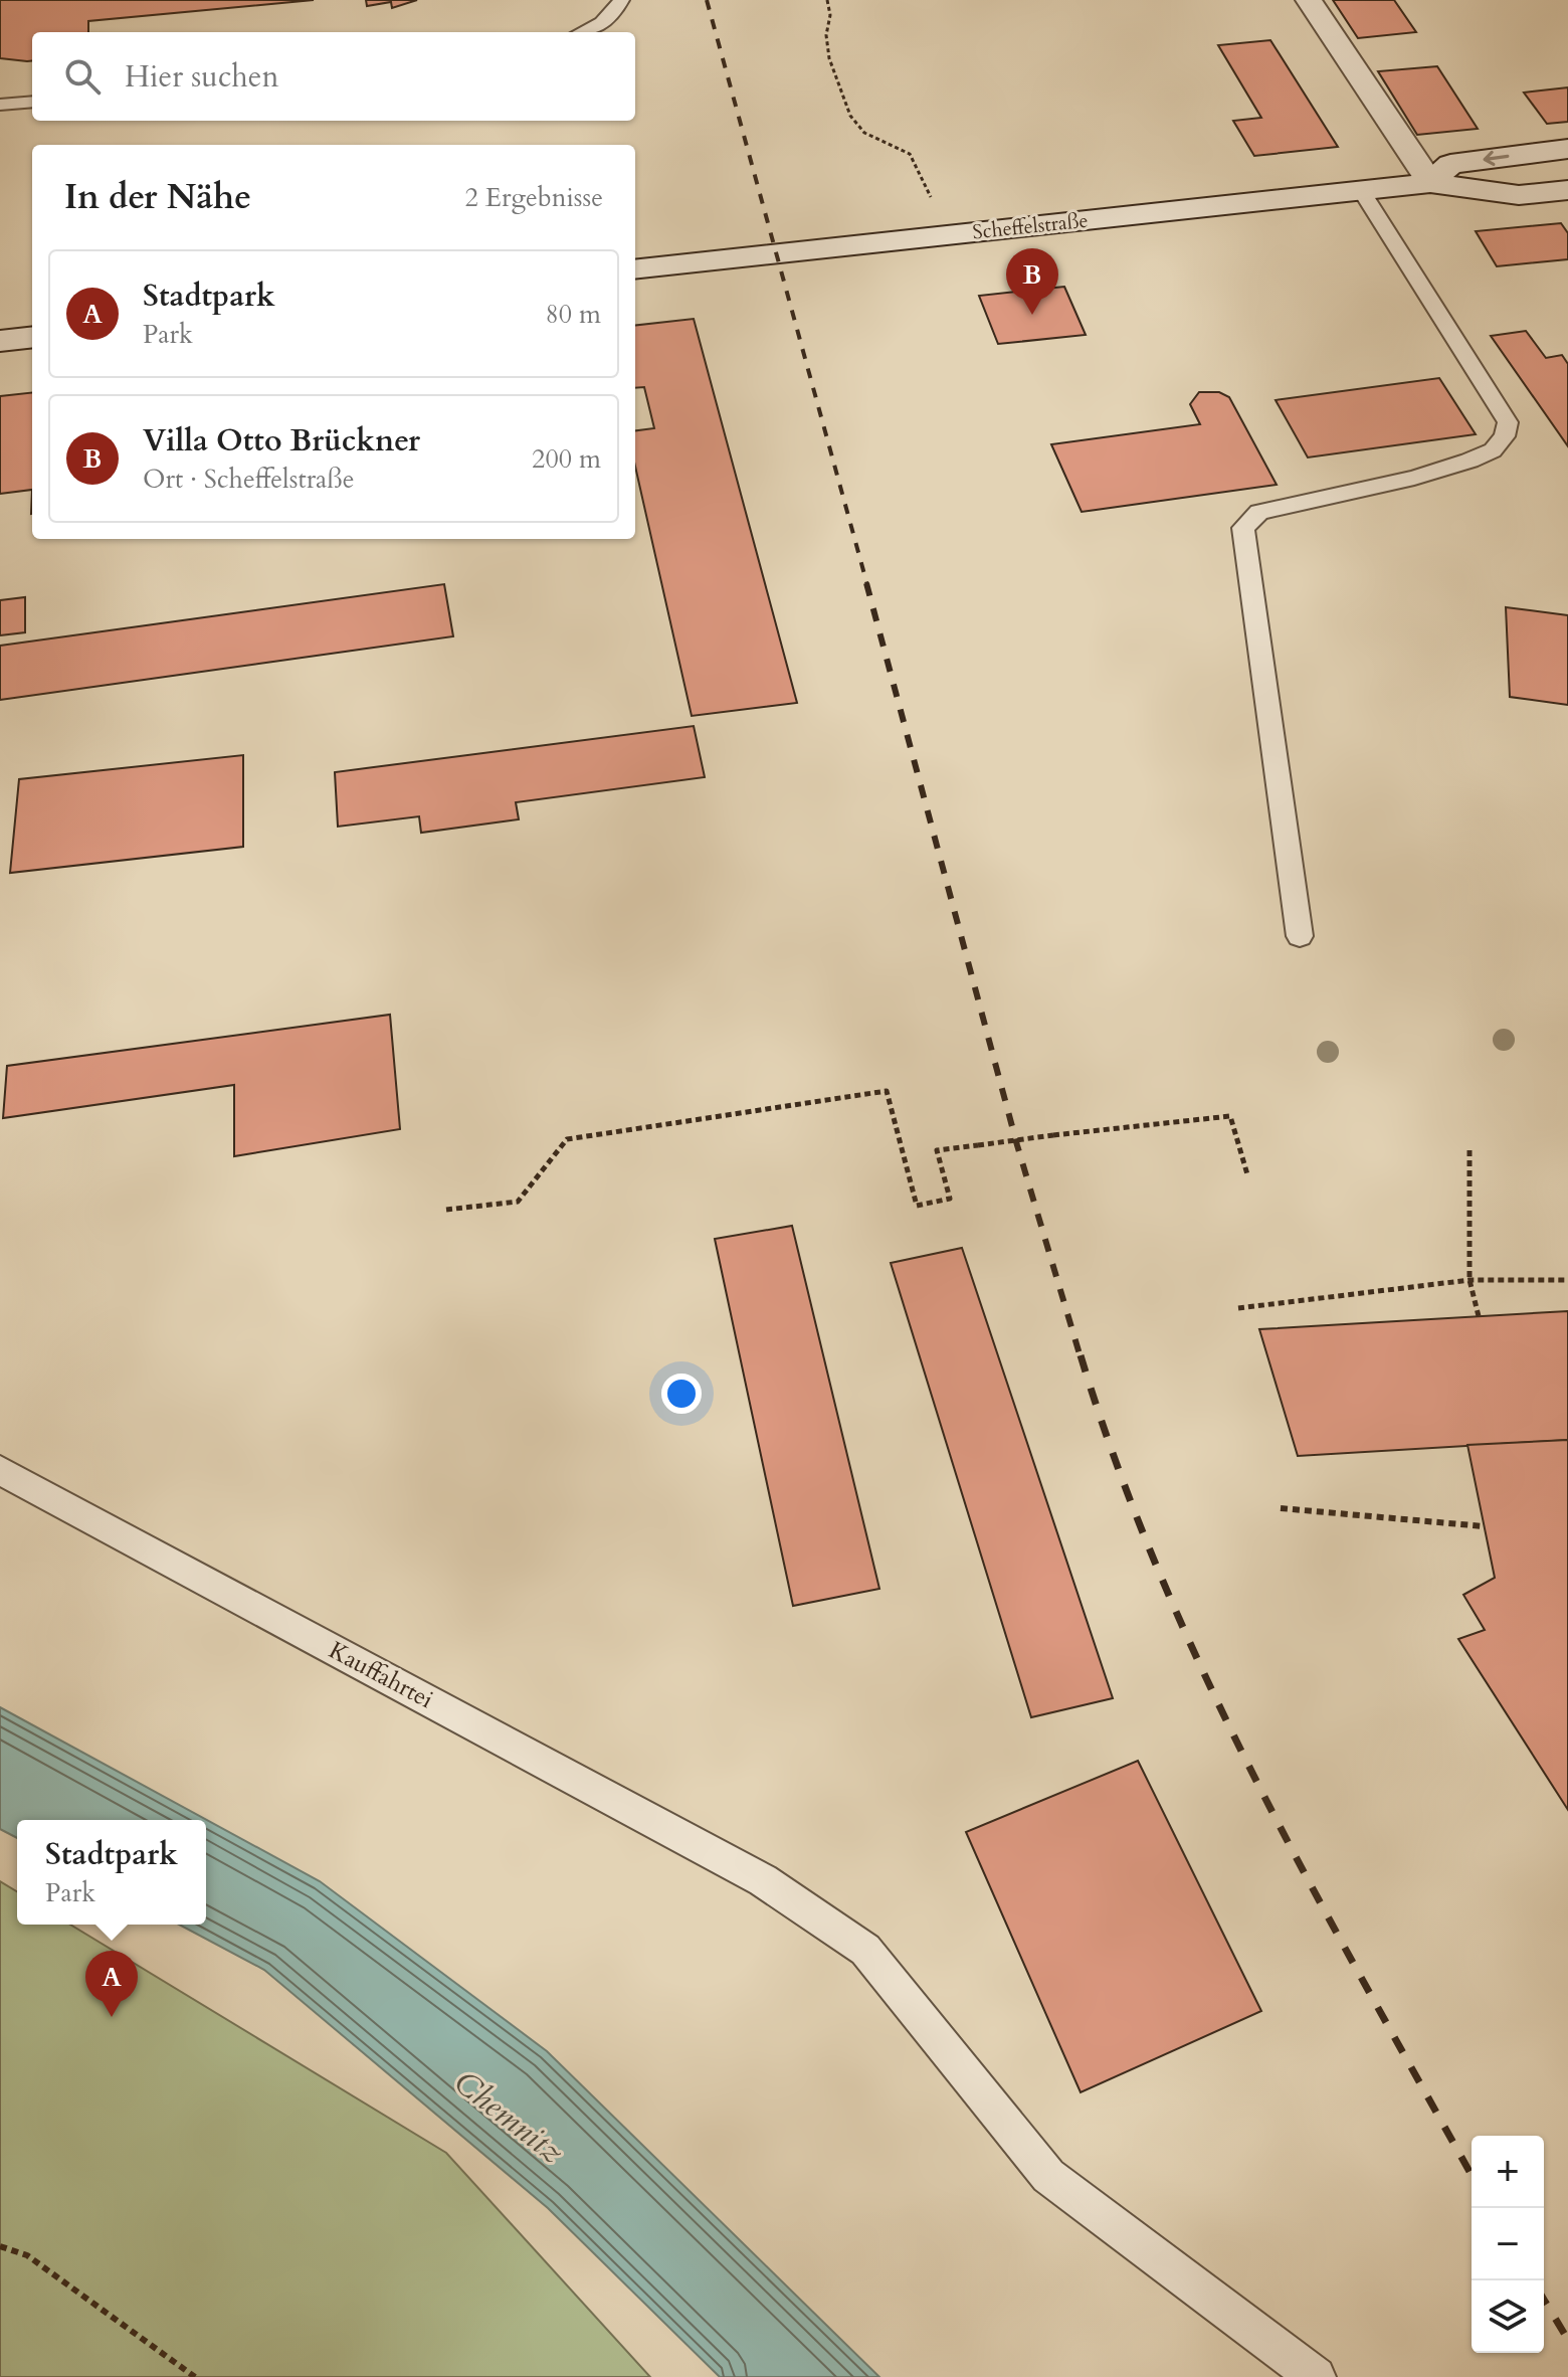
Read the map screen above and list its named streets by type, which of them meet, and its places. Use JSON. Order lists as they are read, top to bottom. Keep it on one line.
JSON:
{"streets":{"main road":["Scheffelstraße"],"lane":["Kauffahrtei"]},"water":["Chemnitz"],"page":{"search":"Hier suchen","heading":["In der Nähe","2 Ergebnisse"],"pins":["B","A"],"list":[{"mark":"A","name":"Stadtpark","note":"Park","value":"80 m"},{"mark":"B","name":"Villa Otto Brückner","note":"Ort · Scheffelstraße","value":"200 m"}],"popup":["Stadtpark","Park"],"map_buttons":["+","−"]}}
